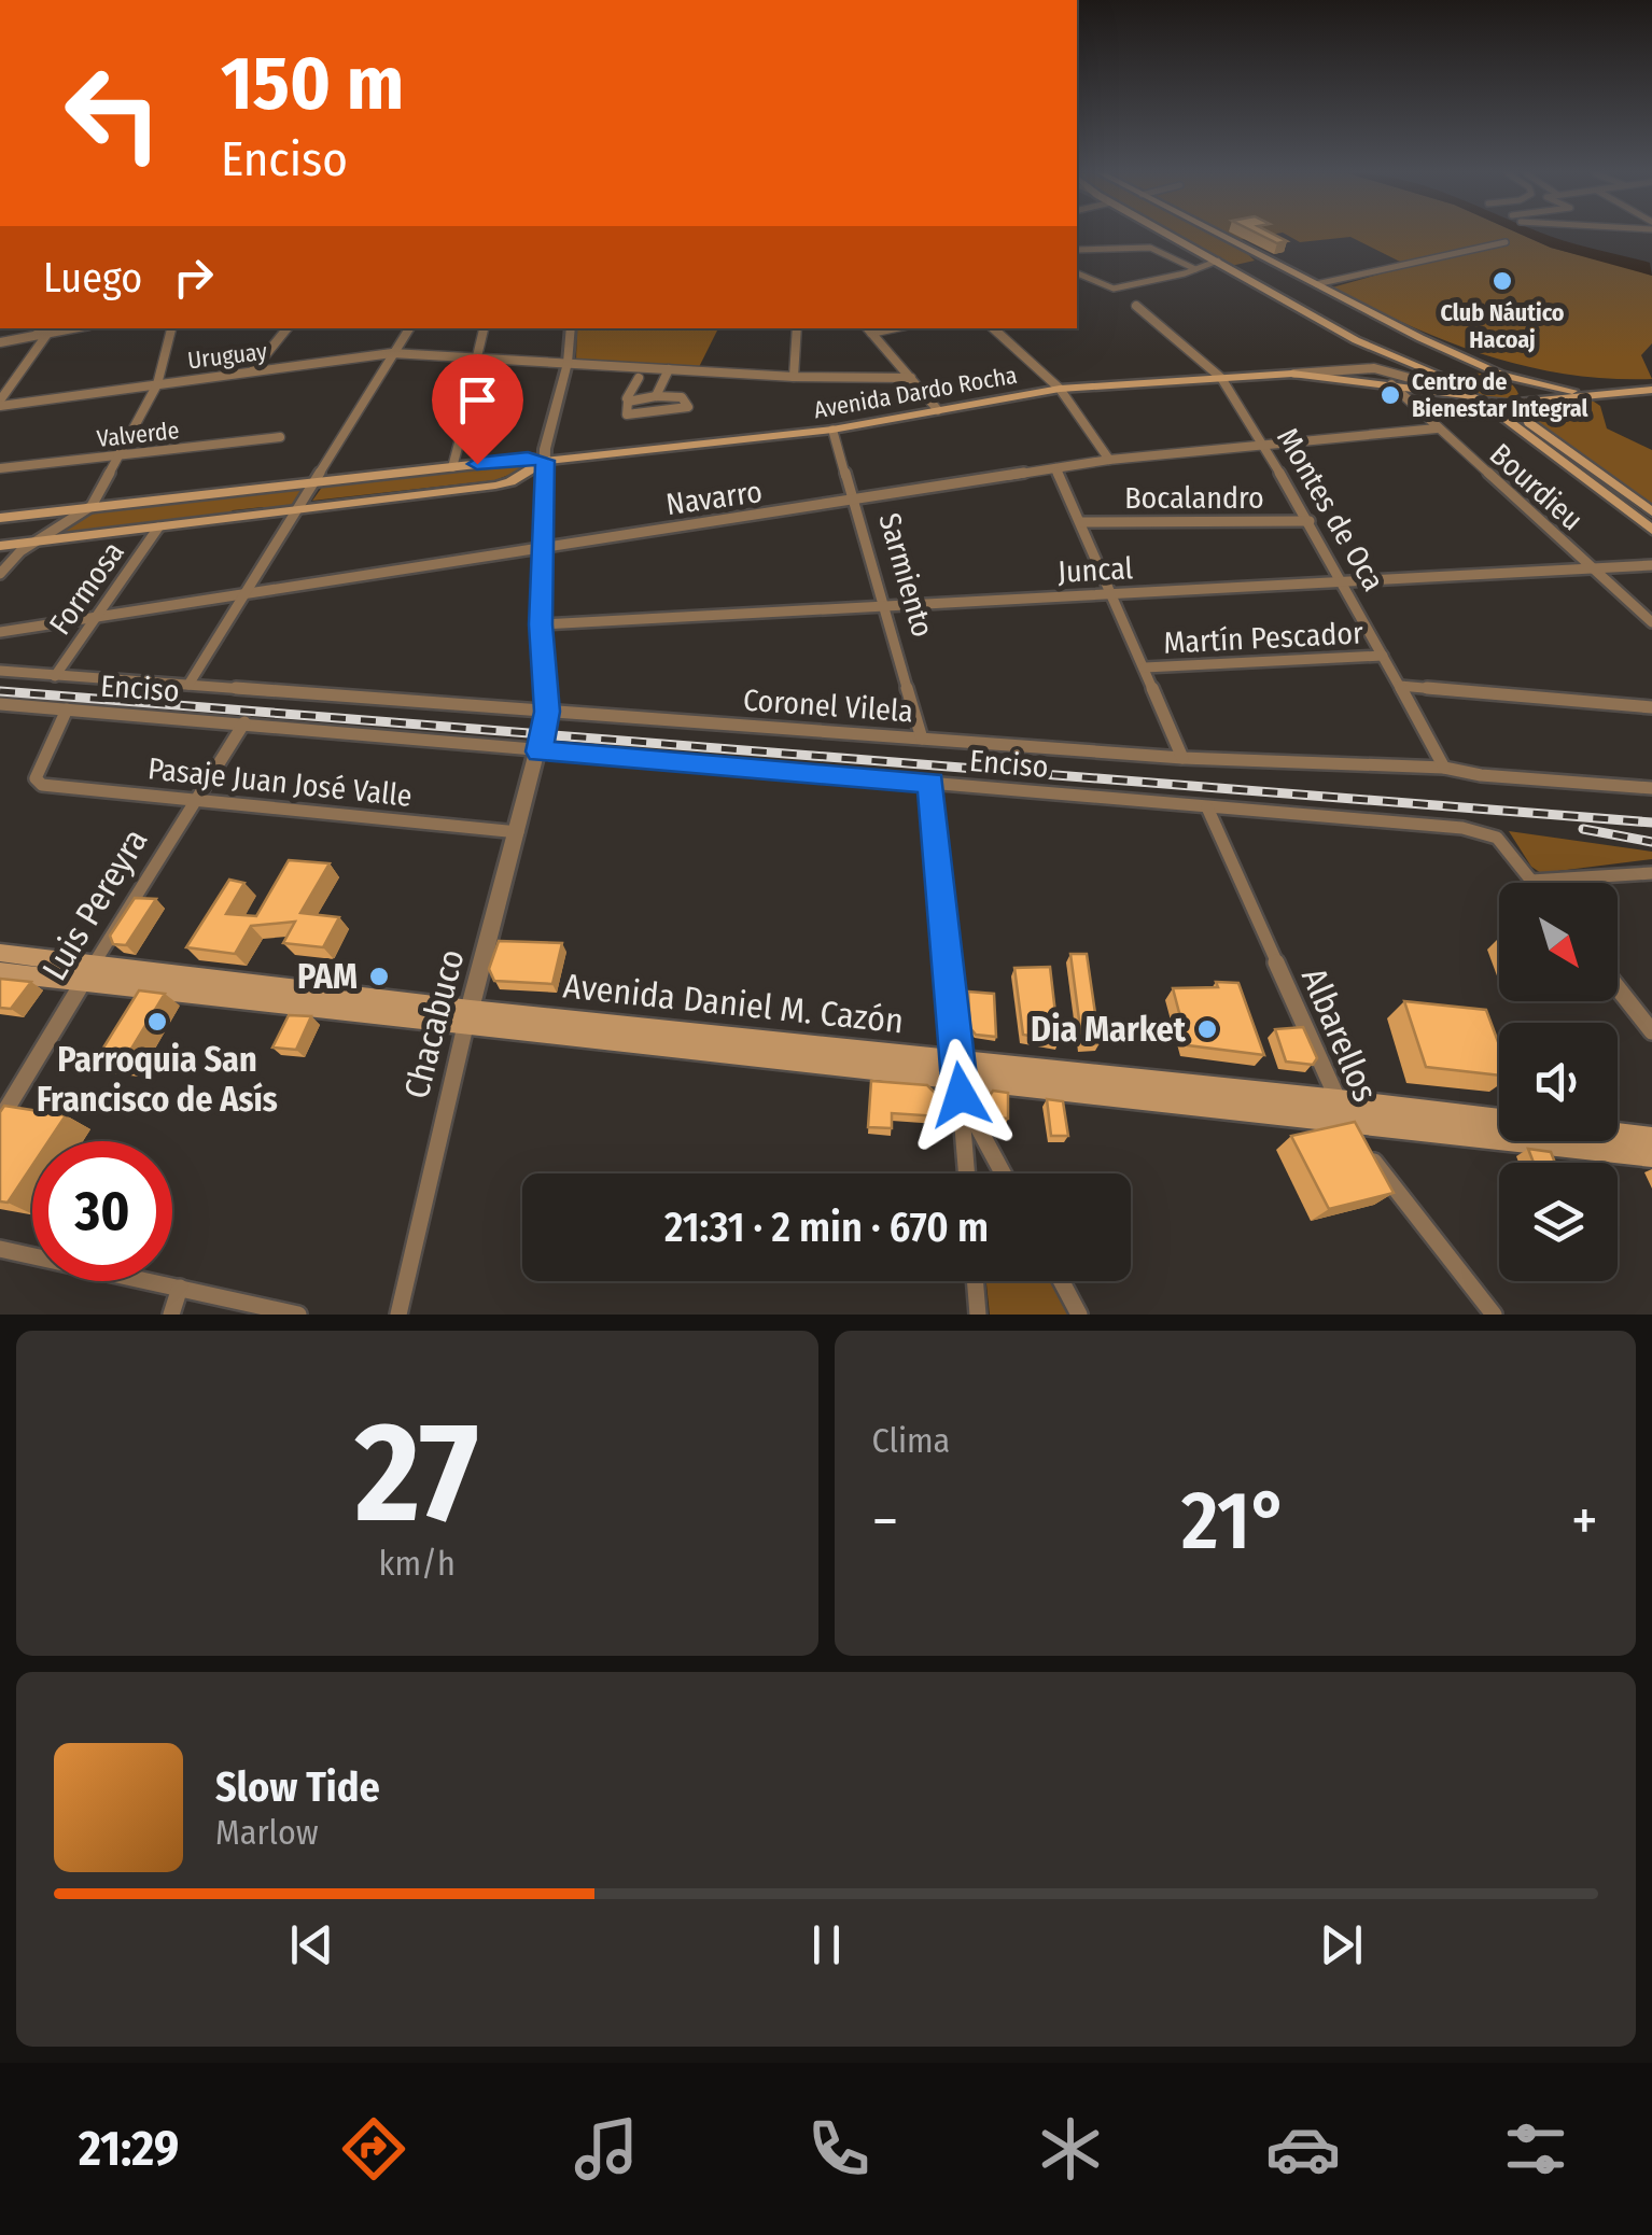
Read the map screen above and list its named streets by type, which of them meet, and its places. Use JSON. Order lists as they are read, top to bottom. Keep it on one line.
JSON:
{"streets":{"main road":["Avenida Dardo Rocha","Avenida Daniel M. Cazón"],"street":["Uruguay","Valverde","Bourdieu","Navarro","Bocalandro","Montes de Oca","Juncal","Sarmiento","Formosa","Martín Pescador","Enciso","Coronel Vilela","Pasaje Juan José Valle","Luis Pereyra","Chacabuco","Albarellos"]},"crossings":[["Avenida Dardo Rocha","Bourdieu"],["Avenida Dardo Rocha","Montes de Oca"],["Avenida Dardo Rocha","Sarmiento"],["Avenida Dardo Rocha","Formosa"],["Bourdieu","Navarro"],["Bourdieu","Juncal"],["Navarro","Montes de Oca"],["Navarro","Sarmiento"],["Navarro","Formosa"],["Bocalandro","Montes de Oca"],["Montes de Oca","Juncal"],["Montes de Oca","Martín Pescador"],["Montes de Oca","Coronel Vilela"],["Juncal","Sarmiento"],["Sarmiento","Coronel Vilela"],["Formosa","Coronel Vilela"],["Enciso","Pasaje Juan José Valle"],["Enciso","Luis Pereyra"],["Enciso","Chacabuco"],["Enciso","Albarellos"],["Coronel Vilela","Chacabuco"],["Pasaje Juan José Valle","Luis Pereyra"],["Pasaje Juan José Valle","Chacabuco"],["Luis Pereyra","Avenida Daniel M. Cazón"],["Avenida Daniel M. Cazón","Chacabuco"],["Avenida Daniel M. Cazón","Albarellos"]],"places":["Club Náutico Hacoaj","Centro de Bienestar Integral","PAM","Parroquia San Francisco de Asís","Dia Market"],"north":"bottom right","page":{"turn":["150 m","Enciso"],"then":"Luego","limit":"30","trip":"21:31 · 2 min · 670 m","tile":[["27","km/h"],"Clima"],"heat":["−","21°","+"],"song":["Slow Tide","Marlow"],"tabs":"21:29"}}
